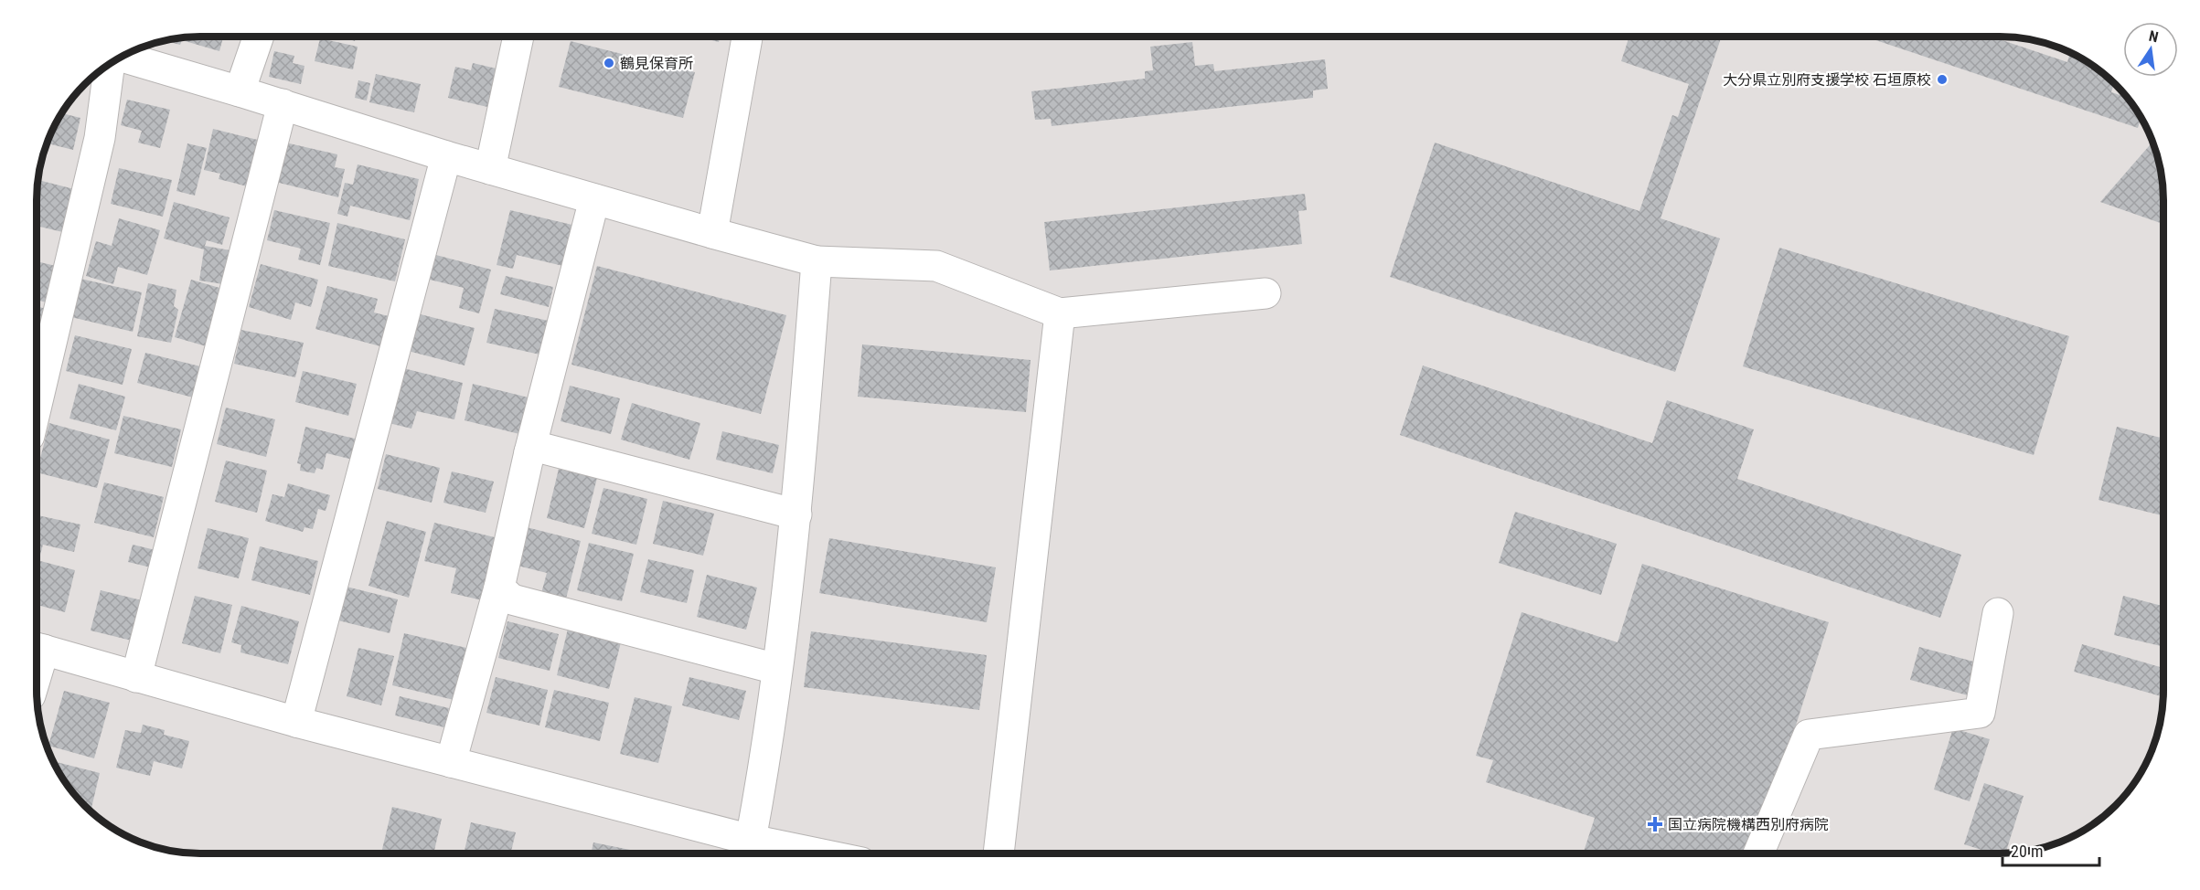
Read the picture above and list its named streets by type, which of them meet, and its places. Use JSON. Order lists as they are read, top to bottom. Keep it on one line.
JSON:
{"places":{"other":["鶴見保育所","大分県立別府支援学校 石垣原校"],"health":["国立病院機構西別府病院"]},"scale_bar":"20 m","north":"top"}
